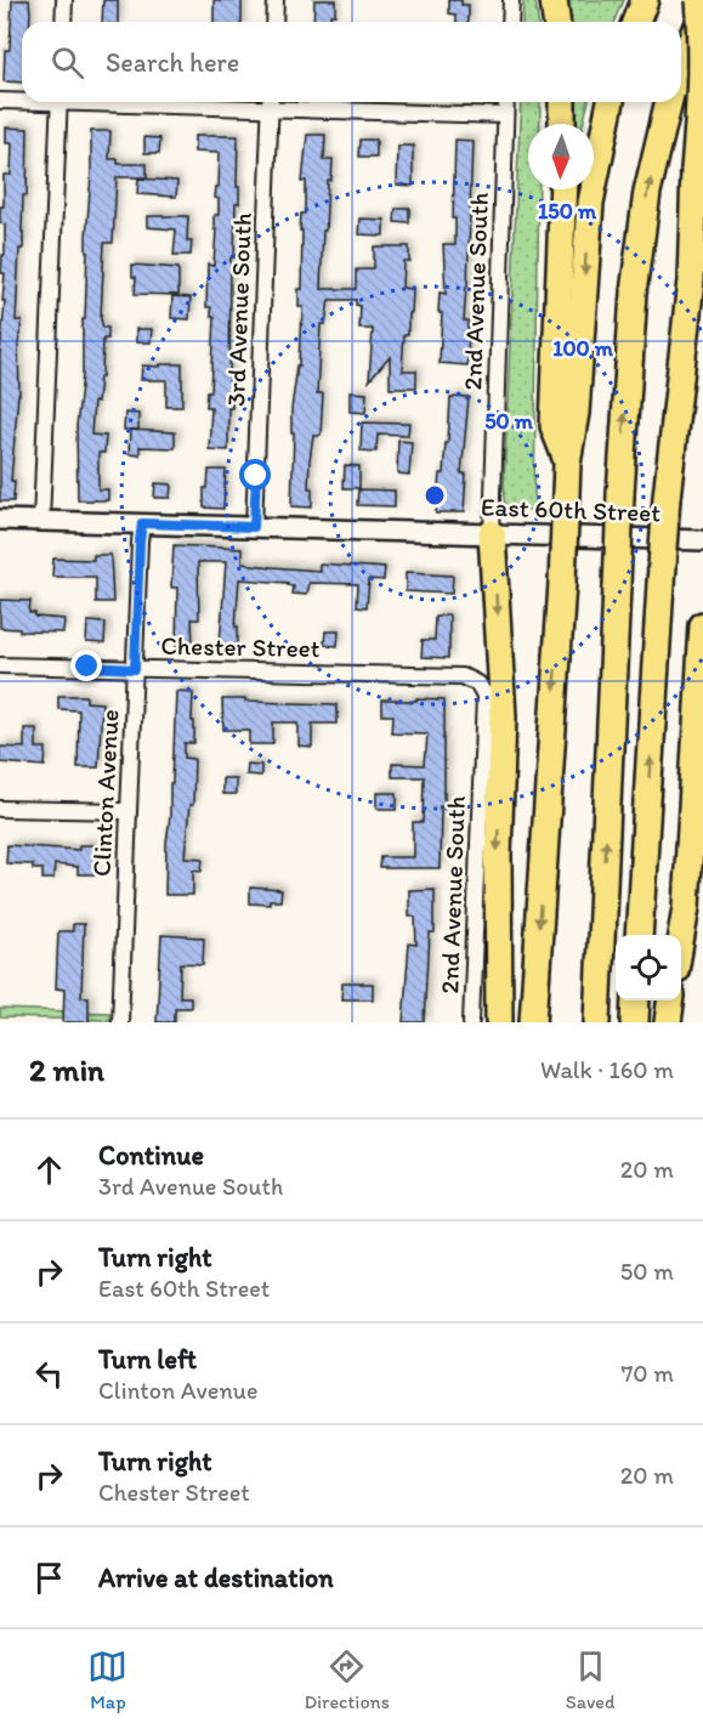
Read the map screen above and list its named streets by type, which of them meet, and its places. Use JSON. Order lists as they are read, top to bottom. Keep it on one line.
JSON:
{"streets":{"street":["2nd Avenue South","3rd Avenue South","East 60th Street","Chester Street","Clinton Avenue"]},"crossings":[["2nd Avenue South","East 60th Street"],["2nd Avenue South","Chester Street"],["3rd Avenue South","East 60th Street"],["East 60th Street","Clinton Avenue"],["Chester Street","Clinton Avenue"]],"north":"bottom","page":{"search":"Search here","heading":["2 min","Walk · 160 m"],"list":[["Continue","3rd Avenue South","20 m"],["Turn right","East 60th Street","50 m"],["Turn left","Clinton Avenue","70 m"],["Turn right","Chester Street","20 m"],"Arrive at destination"],"nav":["Map","Directions","Saved"]},"rings":["150 m","100 m","50 m"]}
